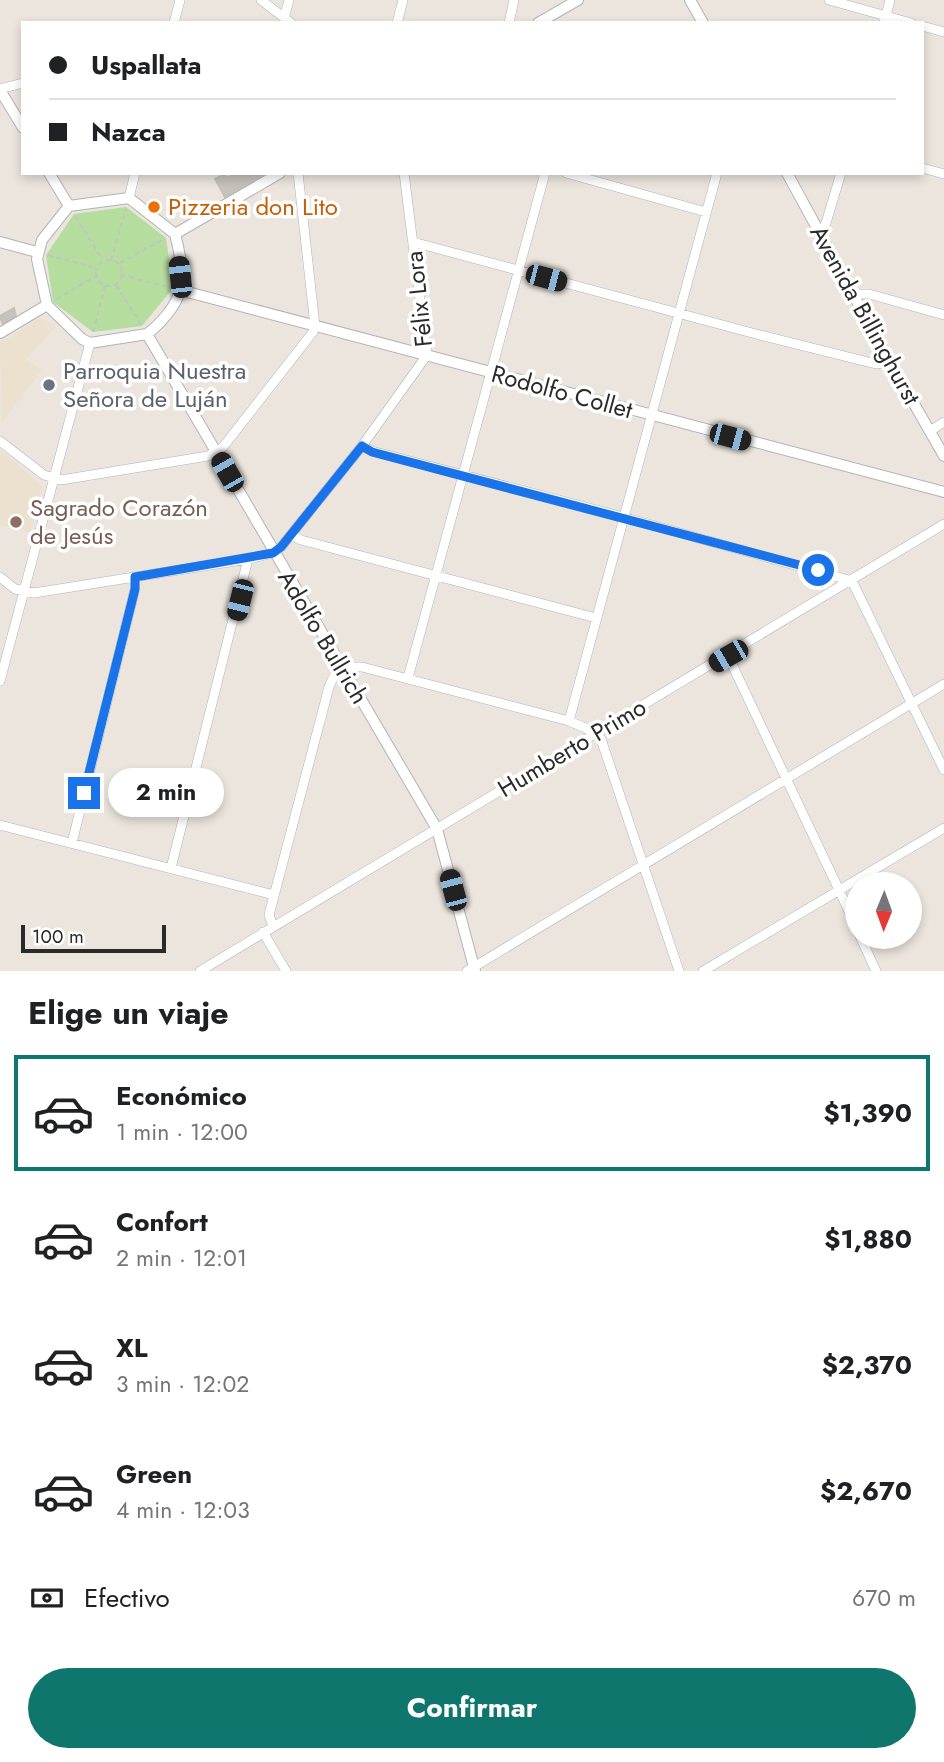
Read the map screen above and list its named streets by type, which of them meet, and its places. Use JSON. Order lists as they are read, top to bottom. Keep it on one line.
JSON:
{"streets":{"street":["Félix Lora","Avenida Billinghurst","Rodolfo Collet","Adolfo Bullrich","Humberto Primo"]},"crossings":[["Félix Lora","Rodolfo Collet"],["Félix Lora","Adolfo Bullrich"],["Adolfo Bullrich","Humberto Primo"]],"places":["Pizzeria don Lito","Parroquia Nuestra Señora de Luján","Sagrado Corazón de Jesús"],"scale_bar":"100 m","north":"bottom","page":{"banner":["Uspallata","Nazca"],"bubble":"2 min","scale":"100 m","heading":"Elige un viaje","list":[{"name":"Económico","note":"1 min · 12:00","value":"$1,390"},{"name":"Confort","note":"2 min · 12:01","value":"$1,880"},{"name":"XL","note":"3 min · 12:02","value":"$2,370"},{"name":"Green","note":"4 min · 12:03","value":"$2,670"}],"pay":["Efectivo","670 m"],"buttons":"Confirmar"}}
